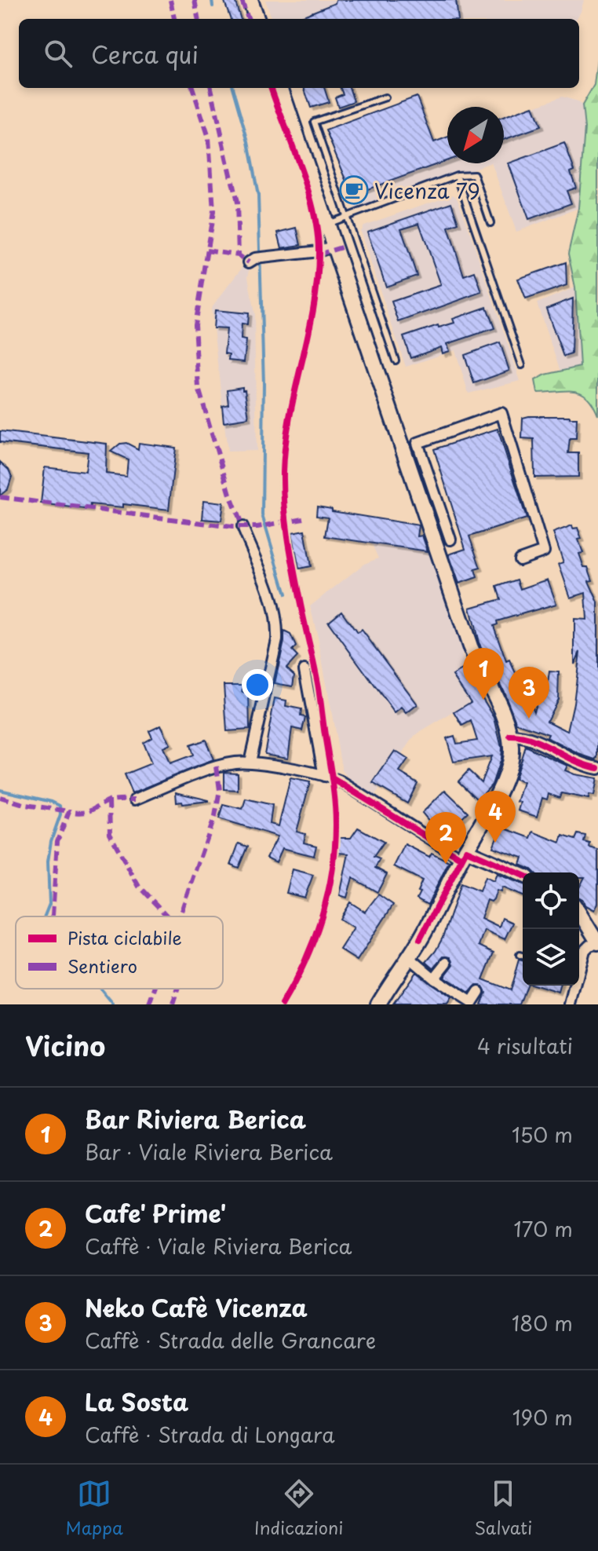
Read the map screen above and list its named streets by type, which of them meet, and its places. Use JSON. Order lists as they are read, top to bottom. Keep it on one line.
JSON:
{"places":{"cafe":["Vicenza 79"]},"legend":["Pista ciclabile","Sentiero"],"north":"bottom left","page":{"search":"Cerca qui","pins":["1","3","4","2"],"heading":["Vicino","4 risultati"],"list":[{"mark":"1","name":"Bar Riviera Berica","note":"Bar · Viale Riviera Berica","value":"150 m"},{"mark":"2","name":"Cafe' Prime'","note":"Caffè · Viale Riviera Berica","value":"170 m"},{"mark":"3","name":"Neko Cafè Vicenza","note":"Caffè · Strada delle Grancare","value":"180 m"},{"mark":"4","name":"La Sosta","note":"Caffè · Strada di Longara","value":"190 m"}],"nav":["Mappa","Indicazioni","Salvati"]}}
